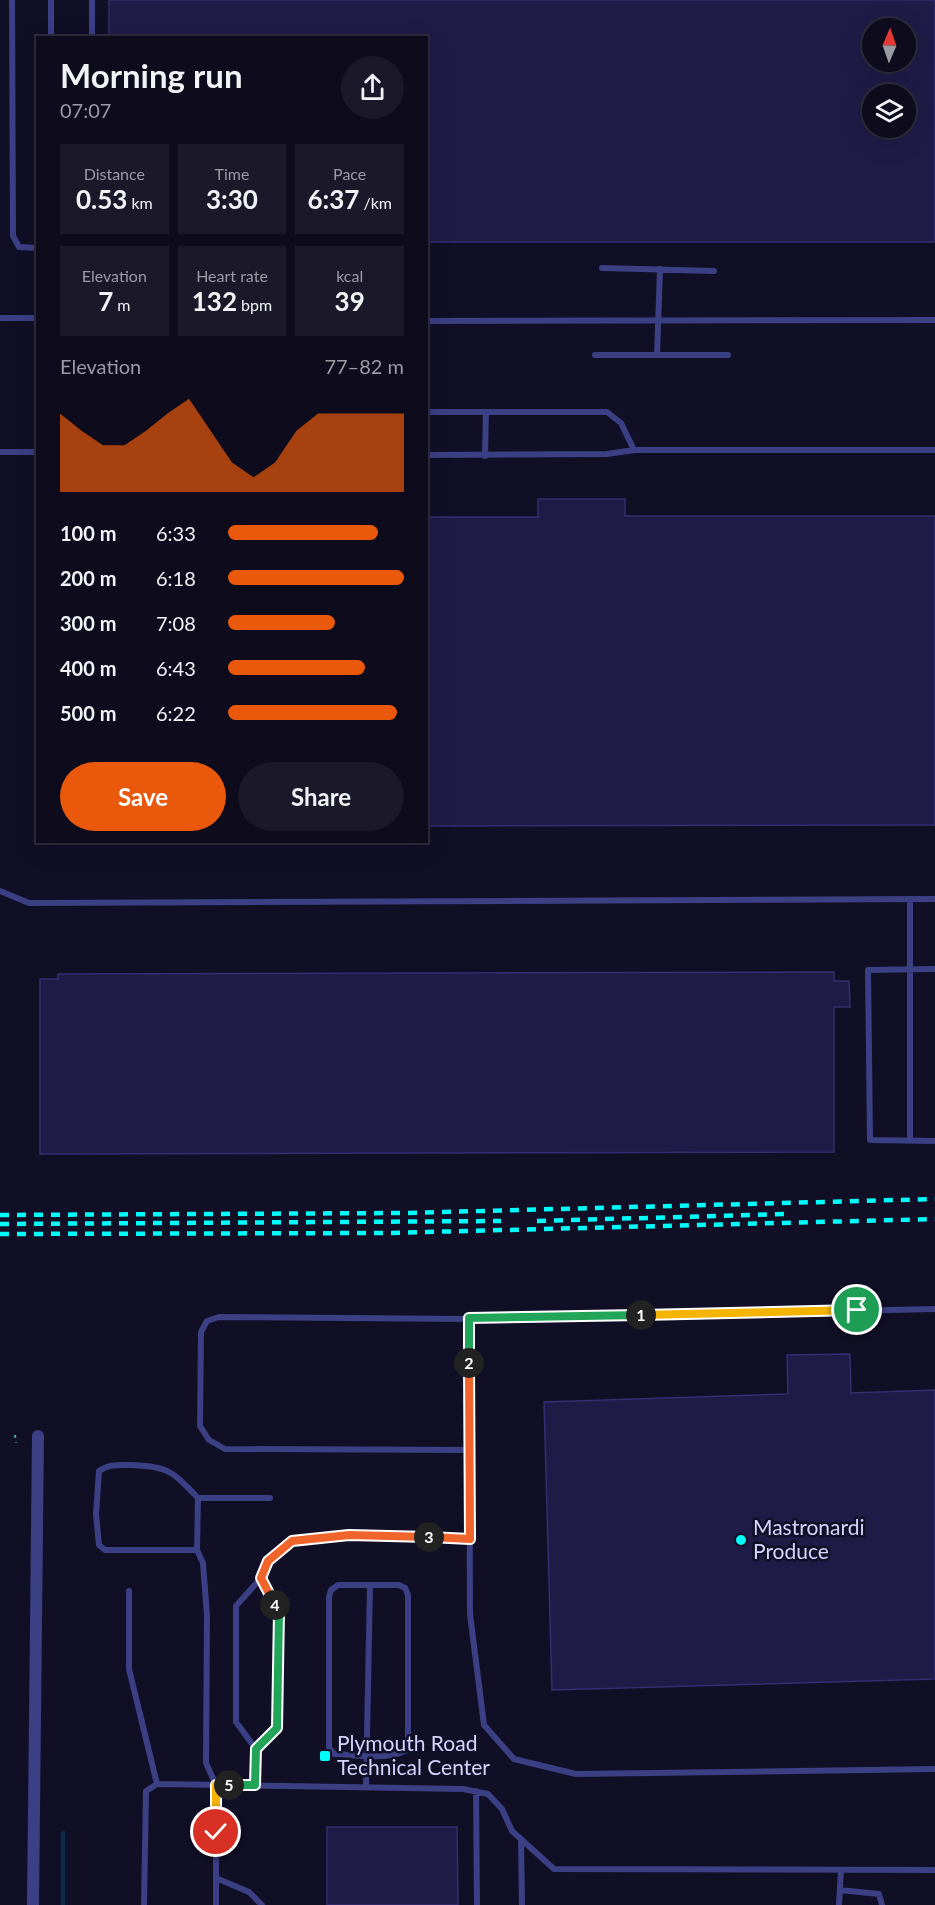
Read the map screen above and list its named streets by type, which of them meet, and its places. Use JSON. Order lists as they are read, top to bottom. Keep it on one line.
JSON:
{"places":{"other":["Mastronardi Produce"],"transit":["Plymouth Road Technical Center"]},"north":"top","page":{"heading":["Morning run","07:07"],"stats":[["Distance","0.53 km"],["Time","3:30"],["Pace","6:37 /km"],["Elevation","7 m"],["Heart rate","132 bpm"],["kcal","39"]],"chart":["Elevation","77–82 m"],"list":[{"name":"100 m","note":"6:33"},{"name":"200 m","note":"6:18"},{"name":"300 m","note":"7:08"},{"name":"400 m","note":"6:43"},{"name":"500 m","note":"6:22"}],"buttons":["Save","Share"],"pins":["1","2","3","4","5"]}}
